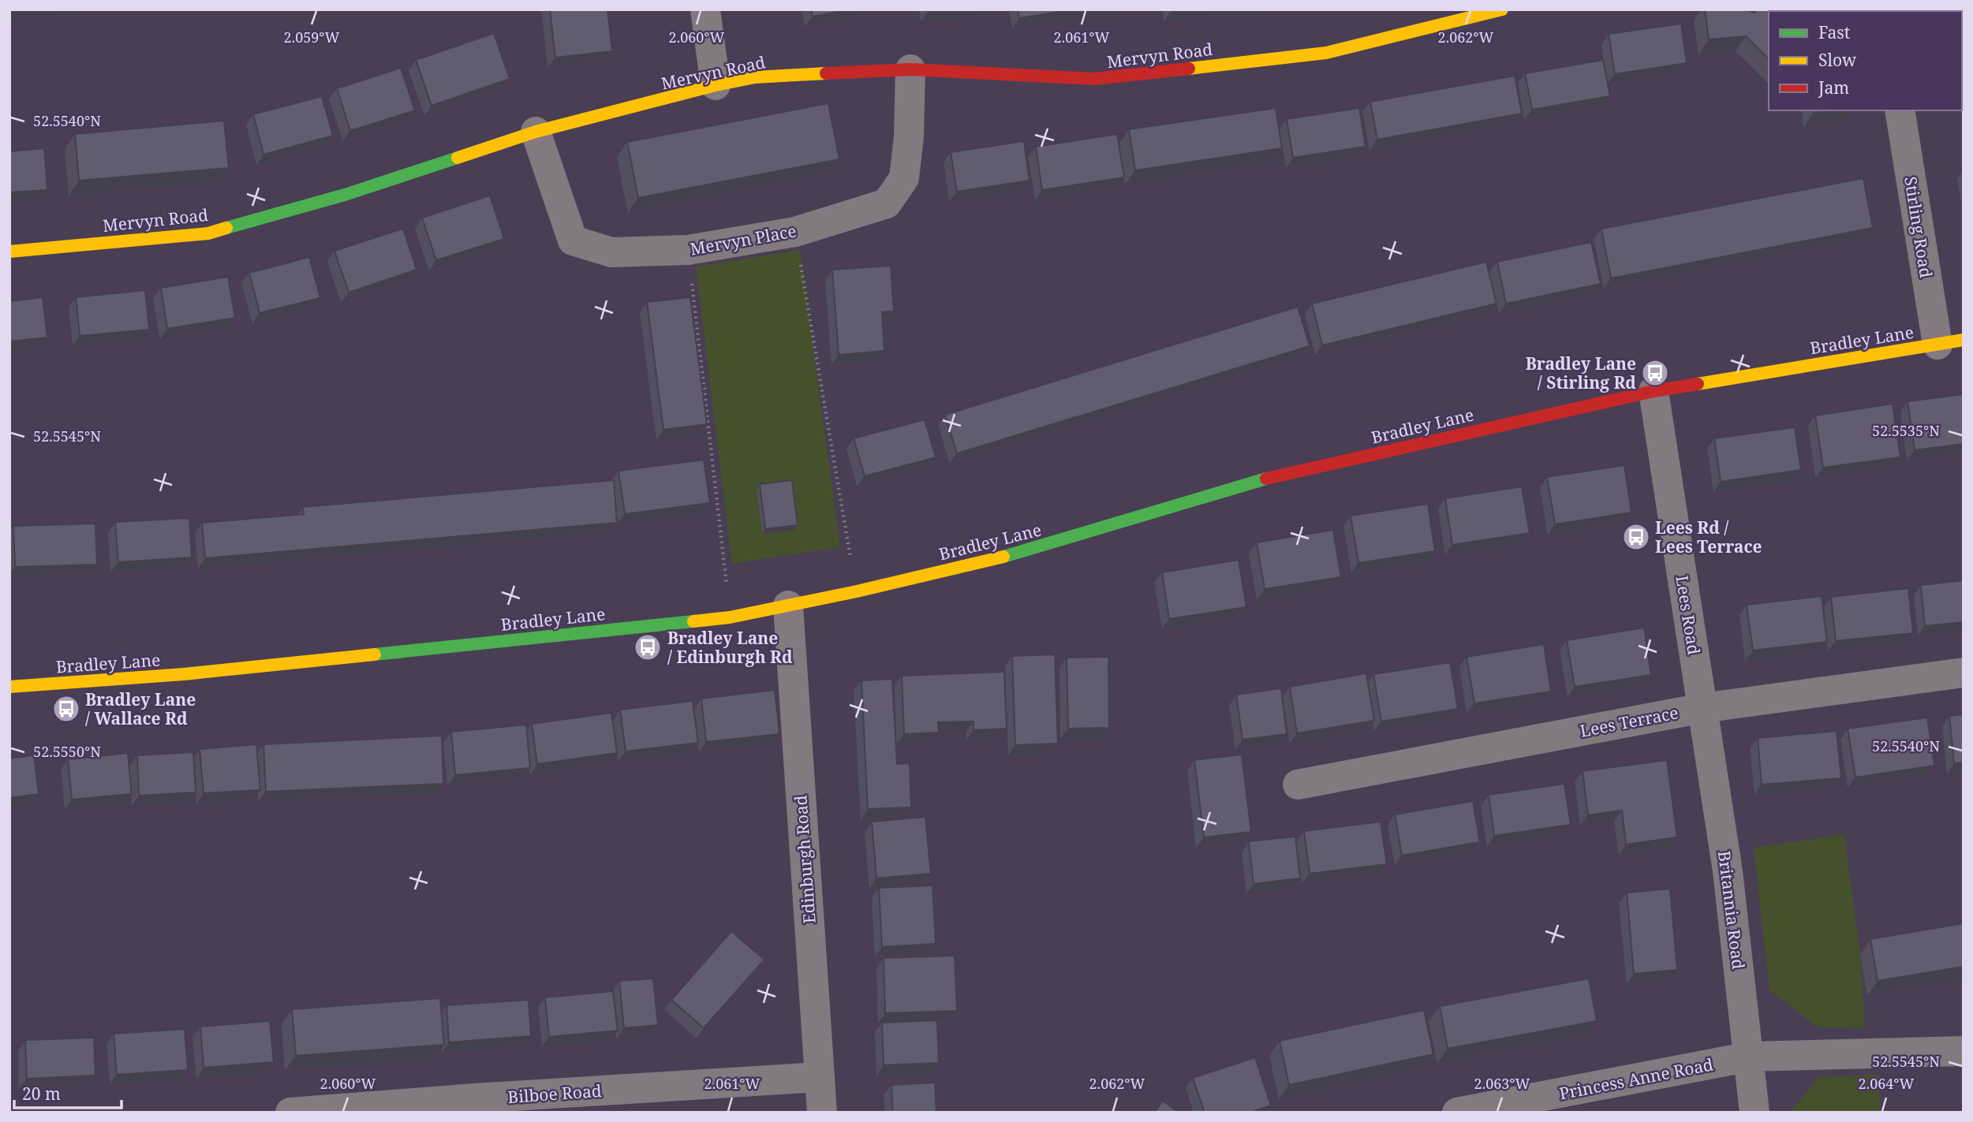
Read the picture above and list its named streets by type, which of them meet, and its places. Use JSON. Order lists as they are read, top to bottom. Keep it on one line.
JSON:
{"streets":{"street":["Mervyn Road","Stirling Road","Mervyn Place","Bradley Lane","Lees Road","Lees Terrace","Edinburgh Road","Britannia Road","Princess Anne Road","Bilboe Road"]},"crossings":[["Mervyn Road","Mervyn Place"],["Stirling Road","Bradley Lane"],["Bradley Lane","Lees Road"],["Bradley Lane","Edinburgh Road"],["Lees Road","Lees Terrace"],["Lees Road","Britannia Road"],["Lees Terrace","Britannia Road"],["Edinburgh Road","Bilboe Road"],["Britannia Road","Princess Anne Road"]],"places":{"bus stop":["Bradley Lane / Stirling Rd","Lees Rd / Lees Terrace","Bradley Lane / Edinburgh Rd","Bradley Lane / Wallace Rd"]},"legend":["Fast","Slow","Jam"],"scale_bar":"20 m","coordinates":["2.059°W","2.060°W","2.061°W","2.062°W","52.5540°N","52.5535°N","52.5545°N","52.5550°N","2.063°W","2.064°W"]}
